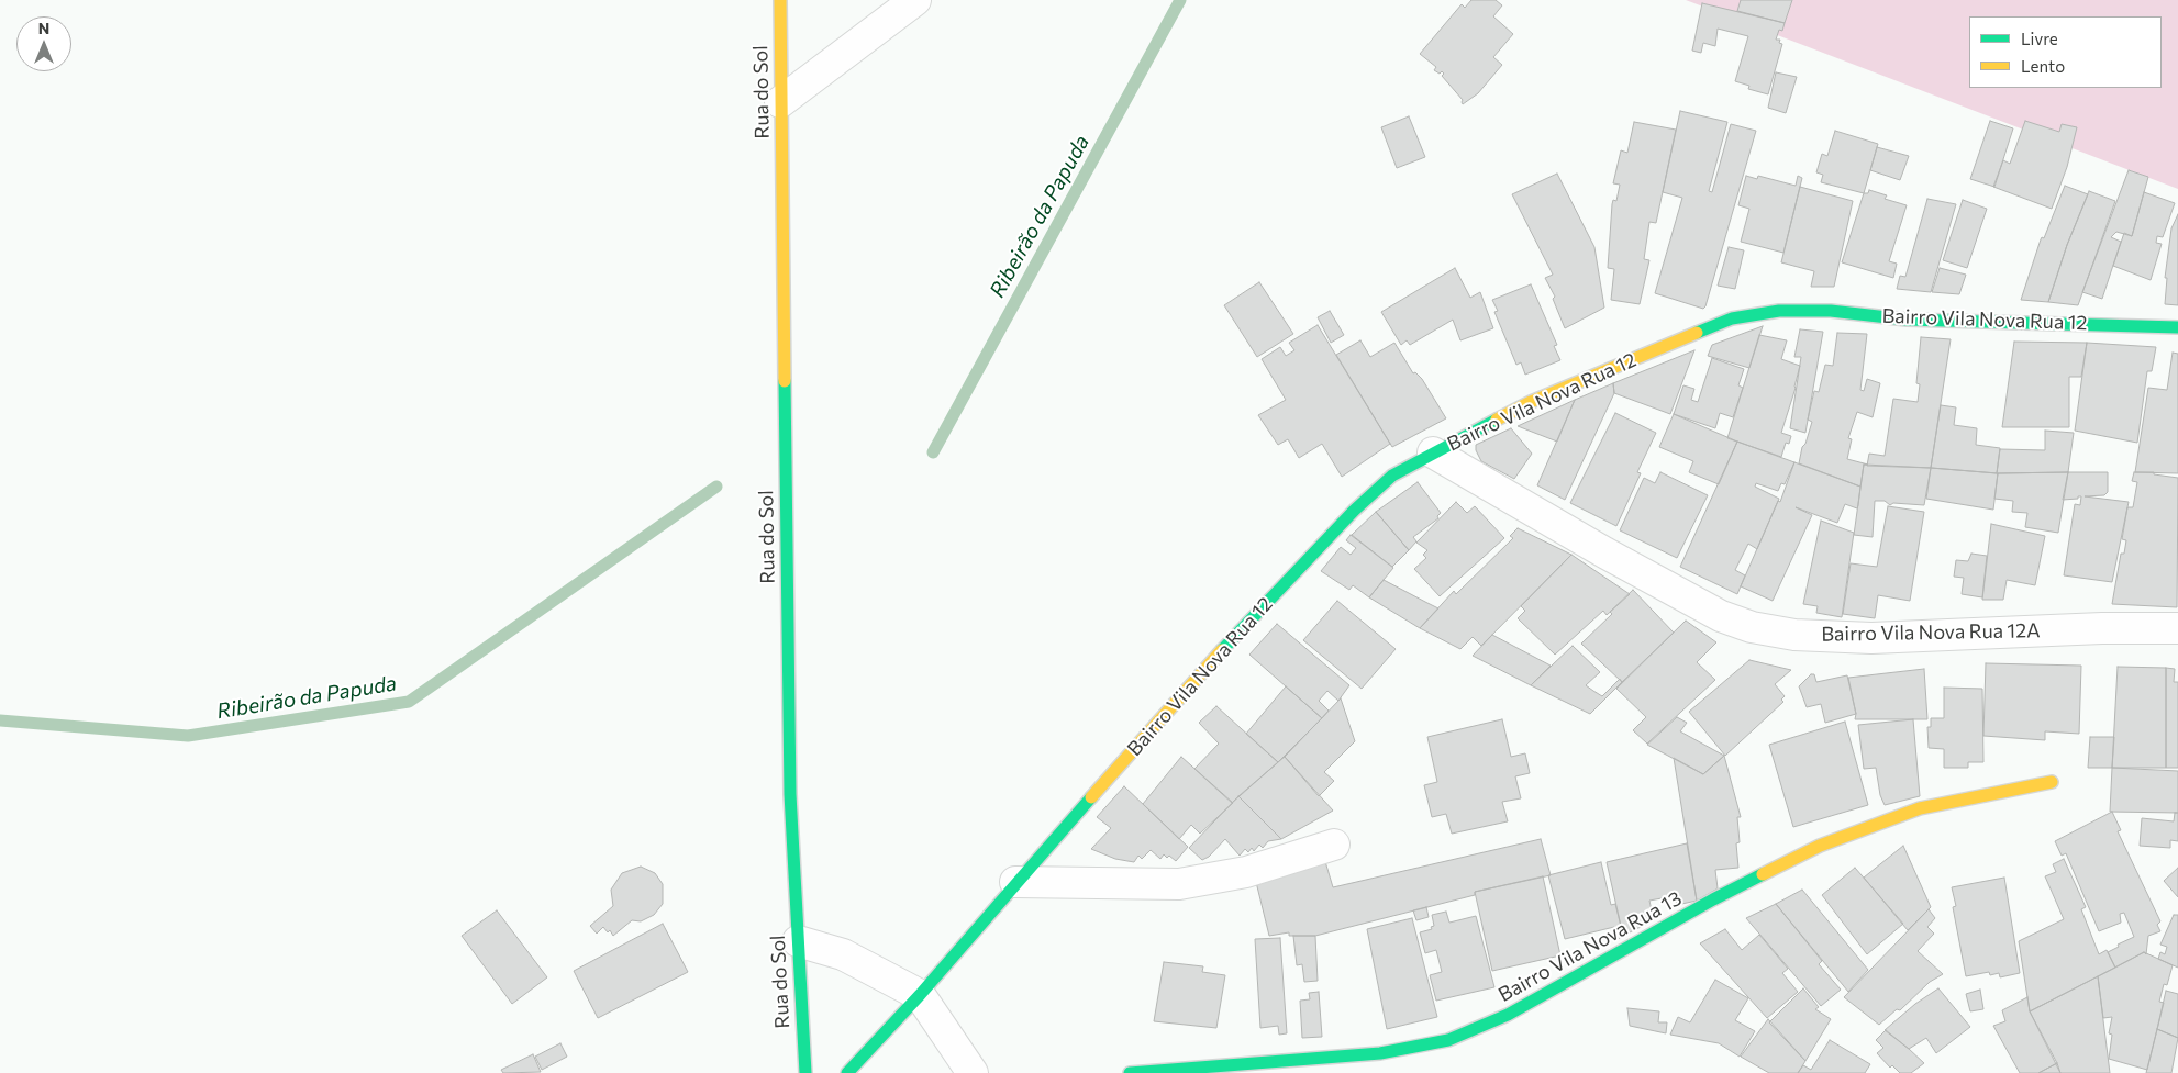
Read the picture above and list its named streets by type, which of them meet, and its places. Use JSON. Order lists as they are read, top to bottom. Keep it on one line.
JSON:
{"streets":{"street":["Rua do Sol","Bairro Vila Nova Rua 12","Bairro Vila Nova Rua 12A","Bairro Vila Nova Rua 13"]},"crossings":[["Bairro Vila Nova Rua 12","Bairro Vila Nova Rua 12A"]],"water":["Ribeirão da Papuda"],"legend":["Livre","Lento"],"north":"top"}
